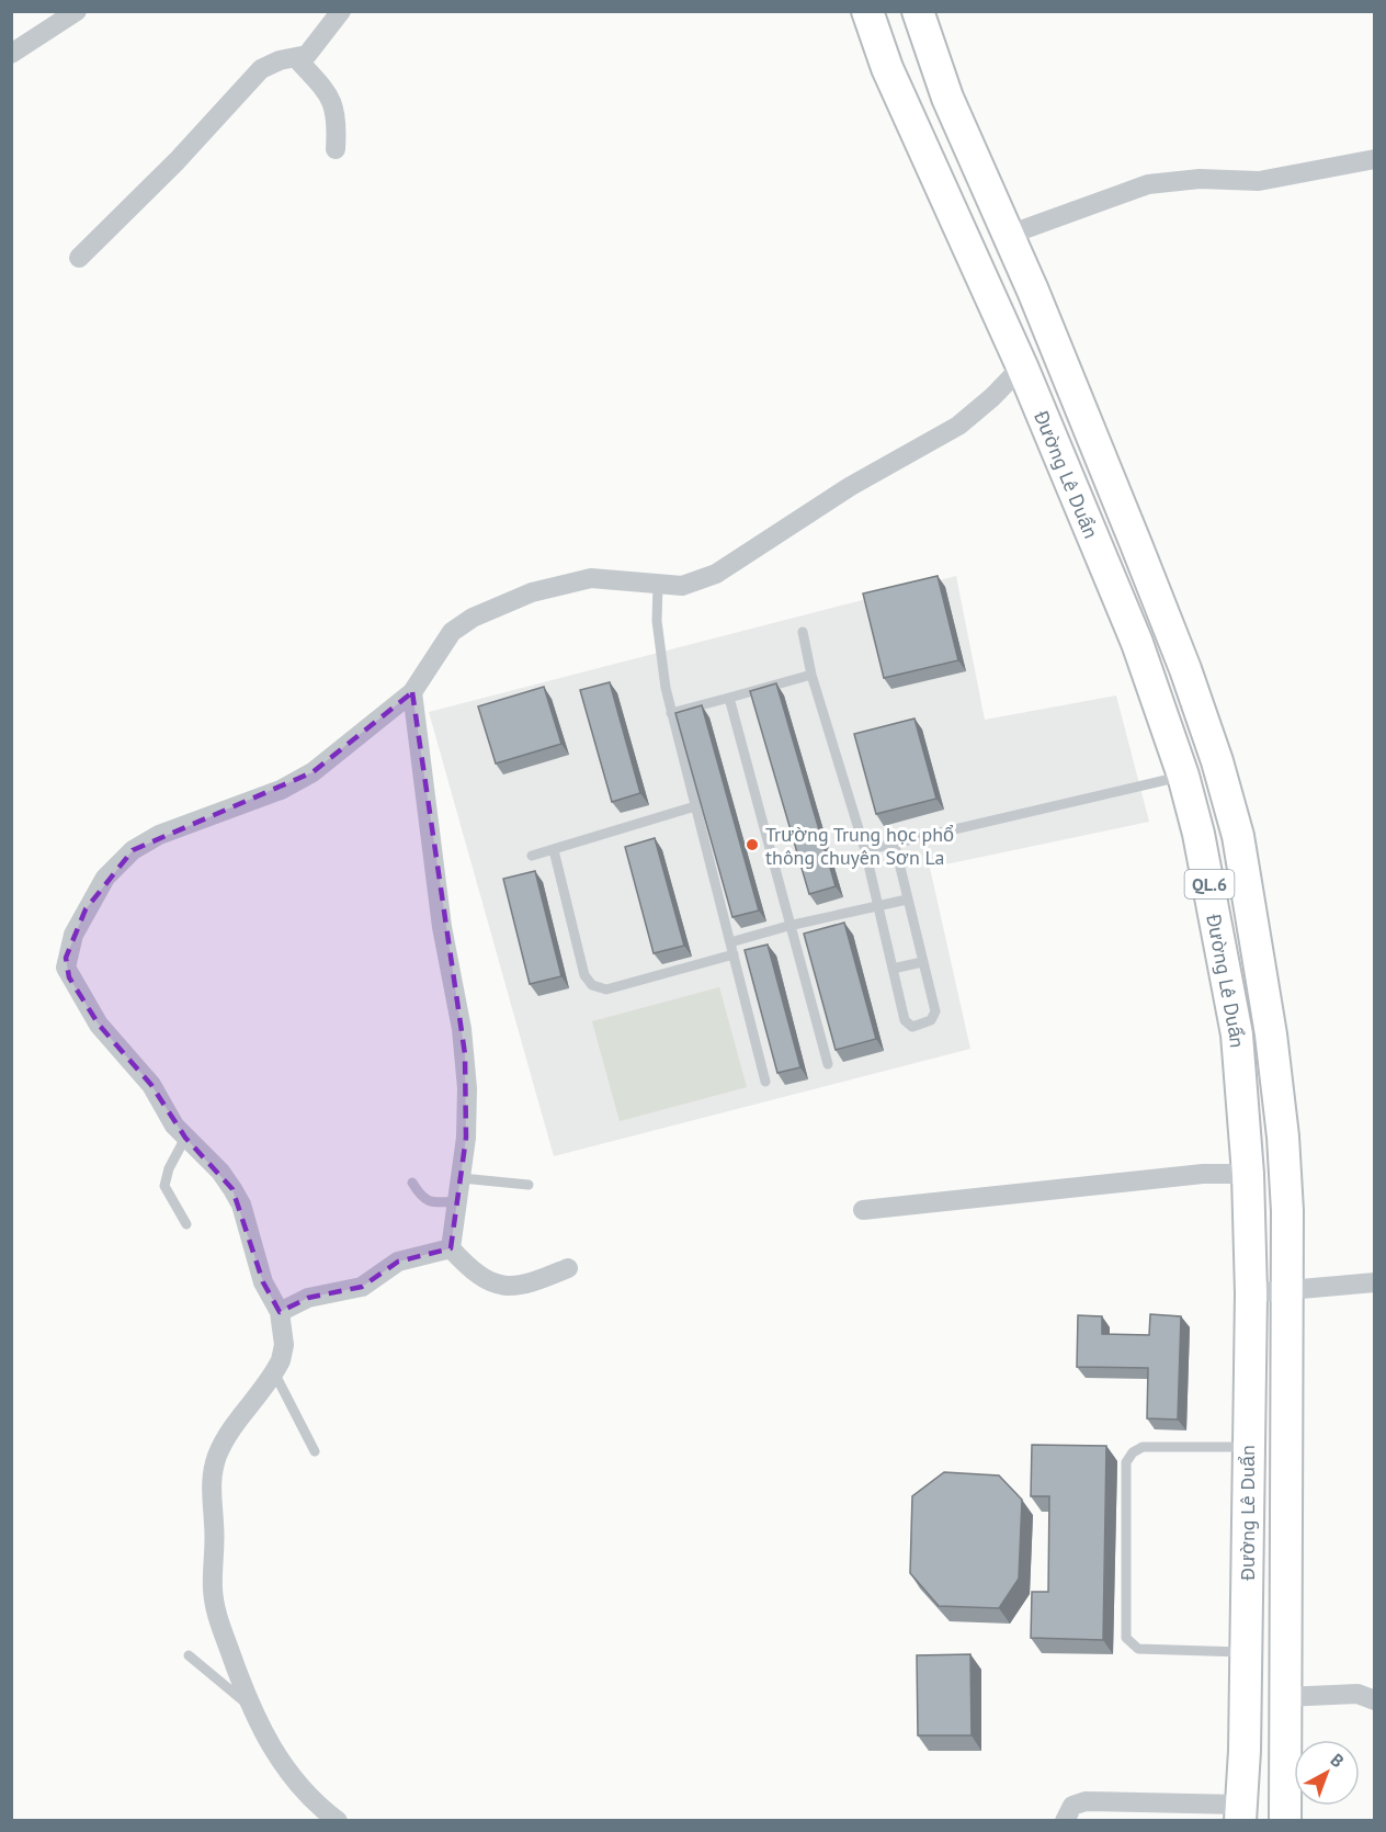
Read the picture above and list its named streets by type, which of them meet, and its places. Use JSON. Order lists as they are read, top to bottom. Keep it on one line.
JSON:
{"streets":{"main road":["Đường Lê Duẩn","QL.6"]},"places":["Trường Trung học phổ thông chuyên Sơn La"],"north":"top right"}
